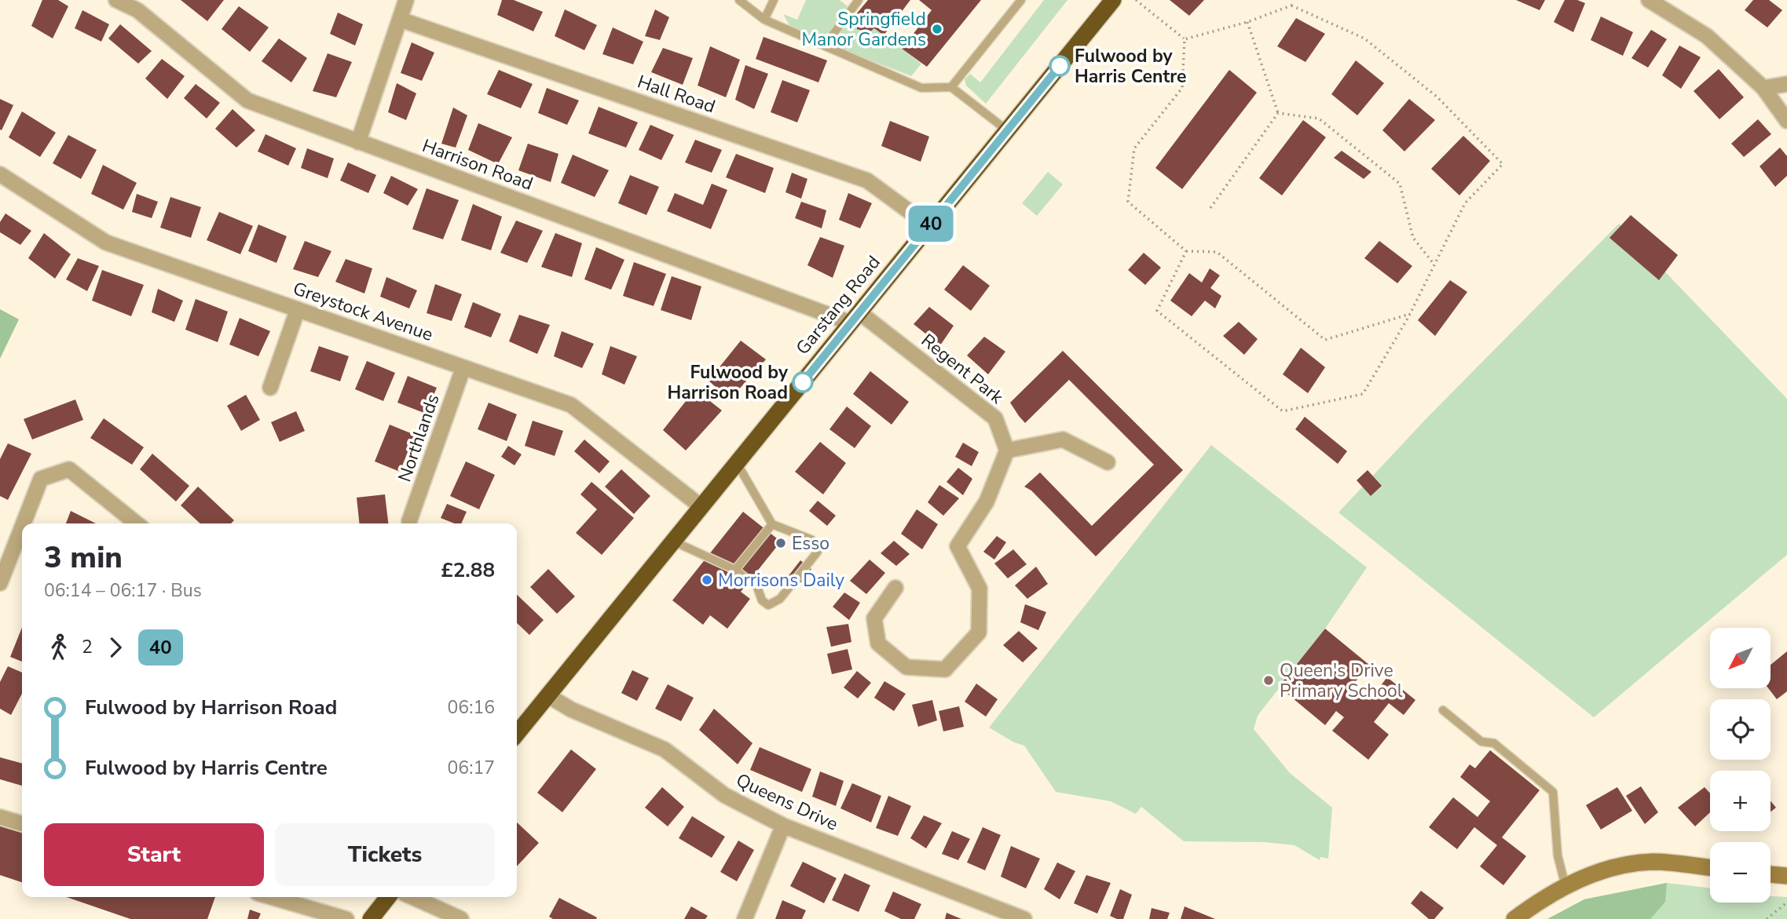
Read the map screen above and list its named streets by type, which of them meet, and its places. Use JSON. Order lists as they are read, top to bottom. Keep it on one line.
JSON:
{"streets":{"highway":["Garstang Road"],"street":["Hall Road","Harrison Road","Greystock Avenue","Regent Park","Northlands","Queens Drive"]},"crossings":[["Hall Road","Garstang Road"],["Harrison Road","Garstang Road"],["Harrison Road","Regent Park"],["Garstang Road","Greystock Avenue"],["Garstang Road","Regent Park"],["Garstang Road","Queens Drive"],["Greystock Avenue","Northlands"]],"places":["Springfield Manor Gardens","Fulwood by Harris Centre","Fulwood by Harrison Road","Esso","Morrisons Daily","Queen's Drive Primary School"],"lines":["bus line 40"],"north":"bottom left","page":{"on_map":"40","heading":["3 min","06:14 – 06:17 · Bus","£2.88"],"legs":["2","40"],"map_buttons":["+","−"],"list":[{"name":"Fulwood by Harrison Road","value":"06:16"},{"name":"Fulwood by Harris Centre","value":"06:17"}],"buttons":["Start","Tickets"]}}
